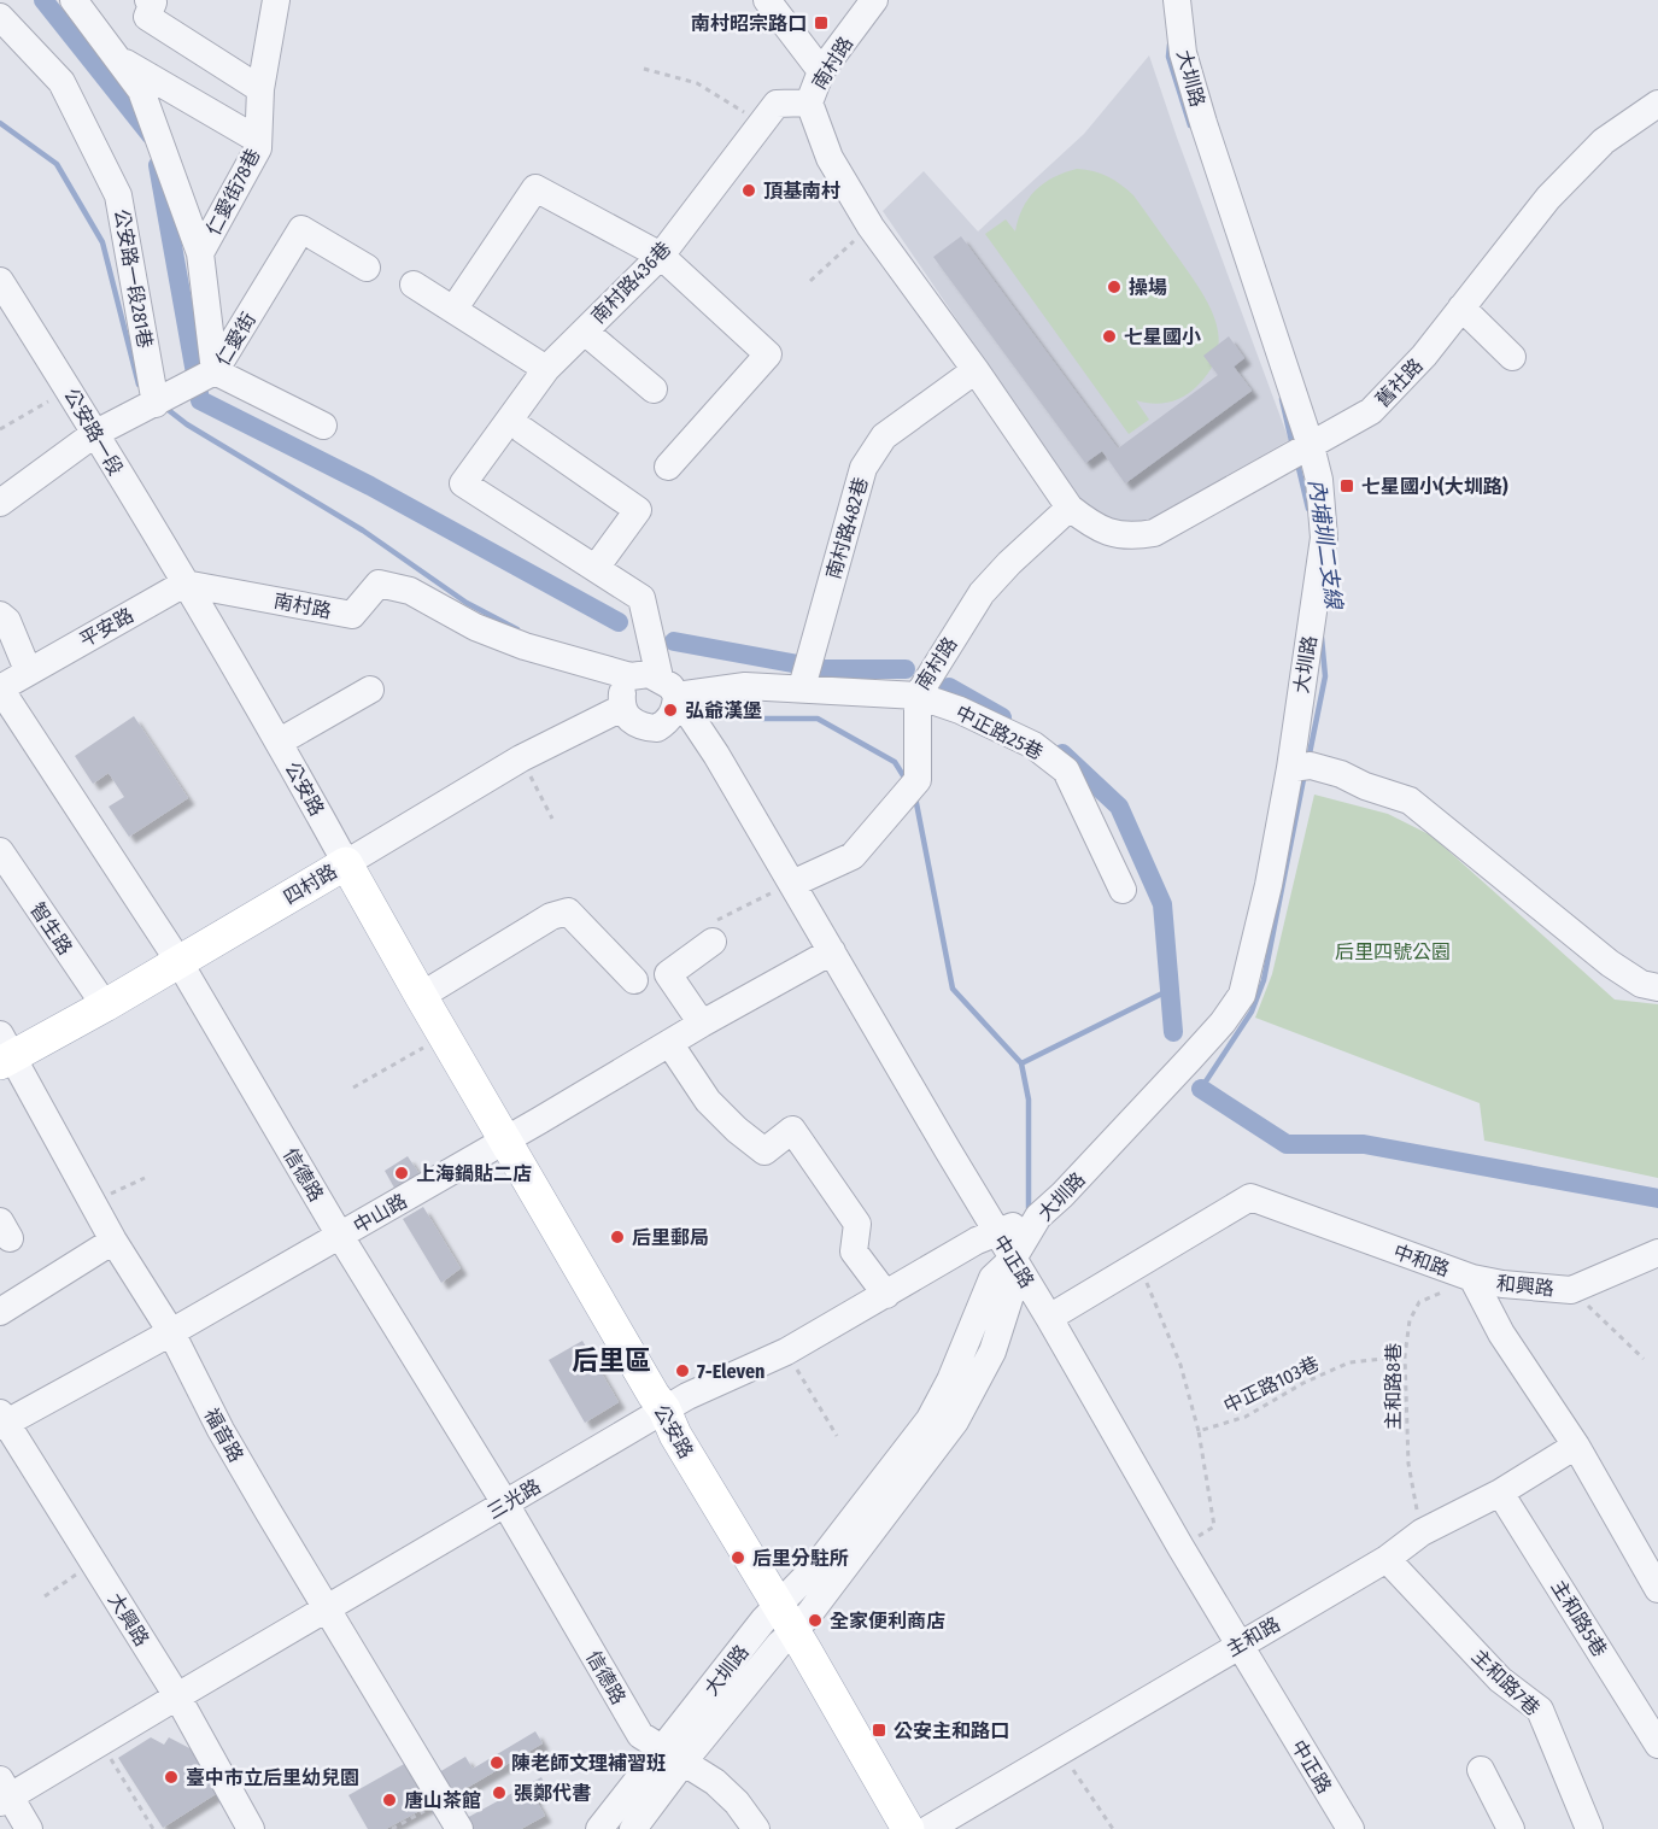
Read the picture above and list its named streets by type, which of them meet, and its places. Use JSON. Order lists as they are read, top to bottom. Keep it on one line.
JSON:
{"streets":{"main road":["公安路","四村路"],"street":["南村路","大圳路","仁愛街78巷","公安路一段281巷","南村路436巷","仁愛街","舊社路","公安路一段","南村路482巷","平安路","中正路25巷","智生路","信德路","中山路","中和路","中正路","和興路","福音路","三光路","主和路5巷","大興路","主和路","主和路7巷"],"path":["中正路103巷","主和路8巷"]},"crossings":[["南村路","南村路436巷"],["南村路","舊社路"],["南村路","公安路一段"],["南村路","南村路482巷"],["南村路","平安路"],["南村路","中正路25巷"],["南村路","公安路"],["南村路","四村路"],["南村路","中正路"],["大圳路","舊社路"],["大圳路","公安路"],["大圳路","信德路"],["大圳路","中正路"],["大圳路","三光路"],["仁愛街78巷","仁愛街"],["公安路一段281巷","仁愛街"],["仁愛街","公安路一段"],["公安路一段","平安路"],["公安路一段","公安路"],["平安路","公安路"],["平安路","信德路"],["公安路","四村路"],["公安路","中山路"],["公安路","三光路"],["四村路","智生路"],["四村路","信德路"],["四村路","中正路"],["四村路","福音路"],["信德路","中山路"],["信德路","三光路"],["中山路","中正路"],["中山路","福音路"],["中山路","大興路"],["中和路","中正路"],["中和路","和興路"],["中和路","主和路8巷"],["中和路","主和路"],["中正路","三光路"],["中正路","主和路"],["和興路","主和路8巷"],["中正路103巷","主和路8巷"],["主和路8巷","主和路"],["福音路","三光路"],["三光路","大興路"],["主和路5巷","主和路"],["主和路","主和路7巷"]],"districts":["后里區"],"water":["內埔圳二支線"],"parks":["后里四號公園"],"places":{"transit":["南村昭宗路口","七星國小(大圳路)","公安主和路口"],"other":["頂基南村","操場","七星國小","弘爺漢堡","上海鍋貼二店","后里郵局","7-Eleven","后里分駐所","全家便利商店","陳老師文理補習班","臺中市立后里幼兒園","張鄭代書","唐山茶館"]}}
